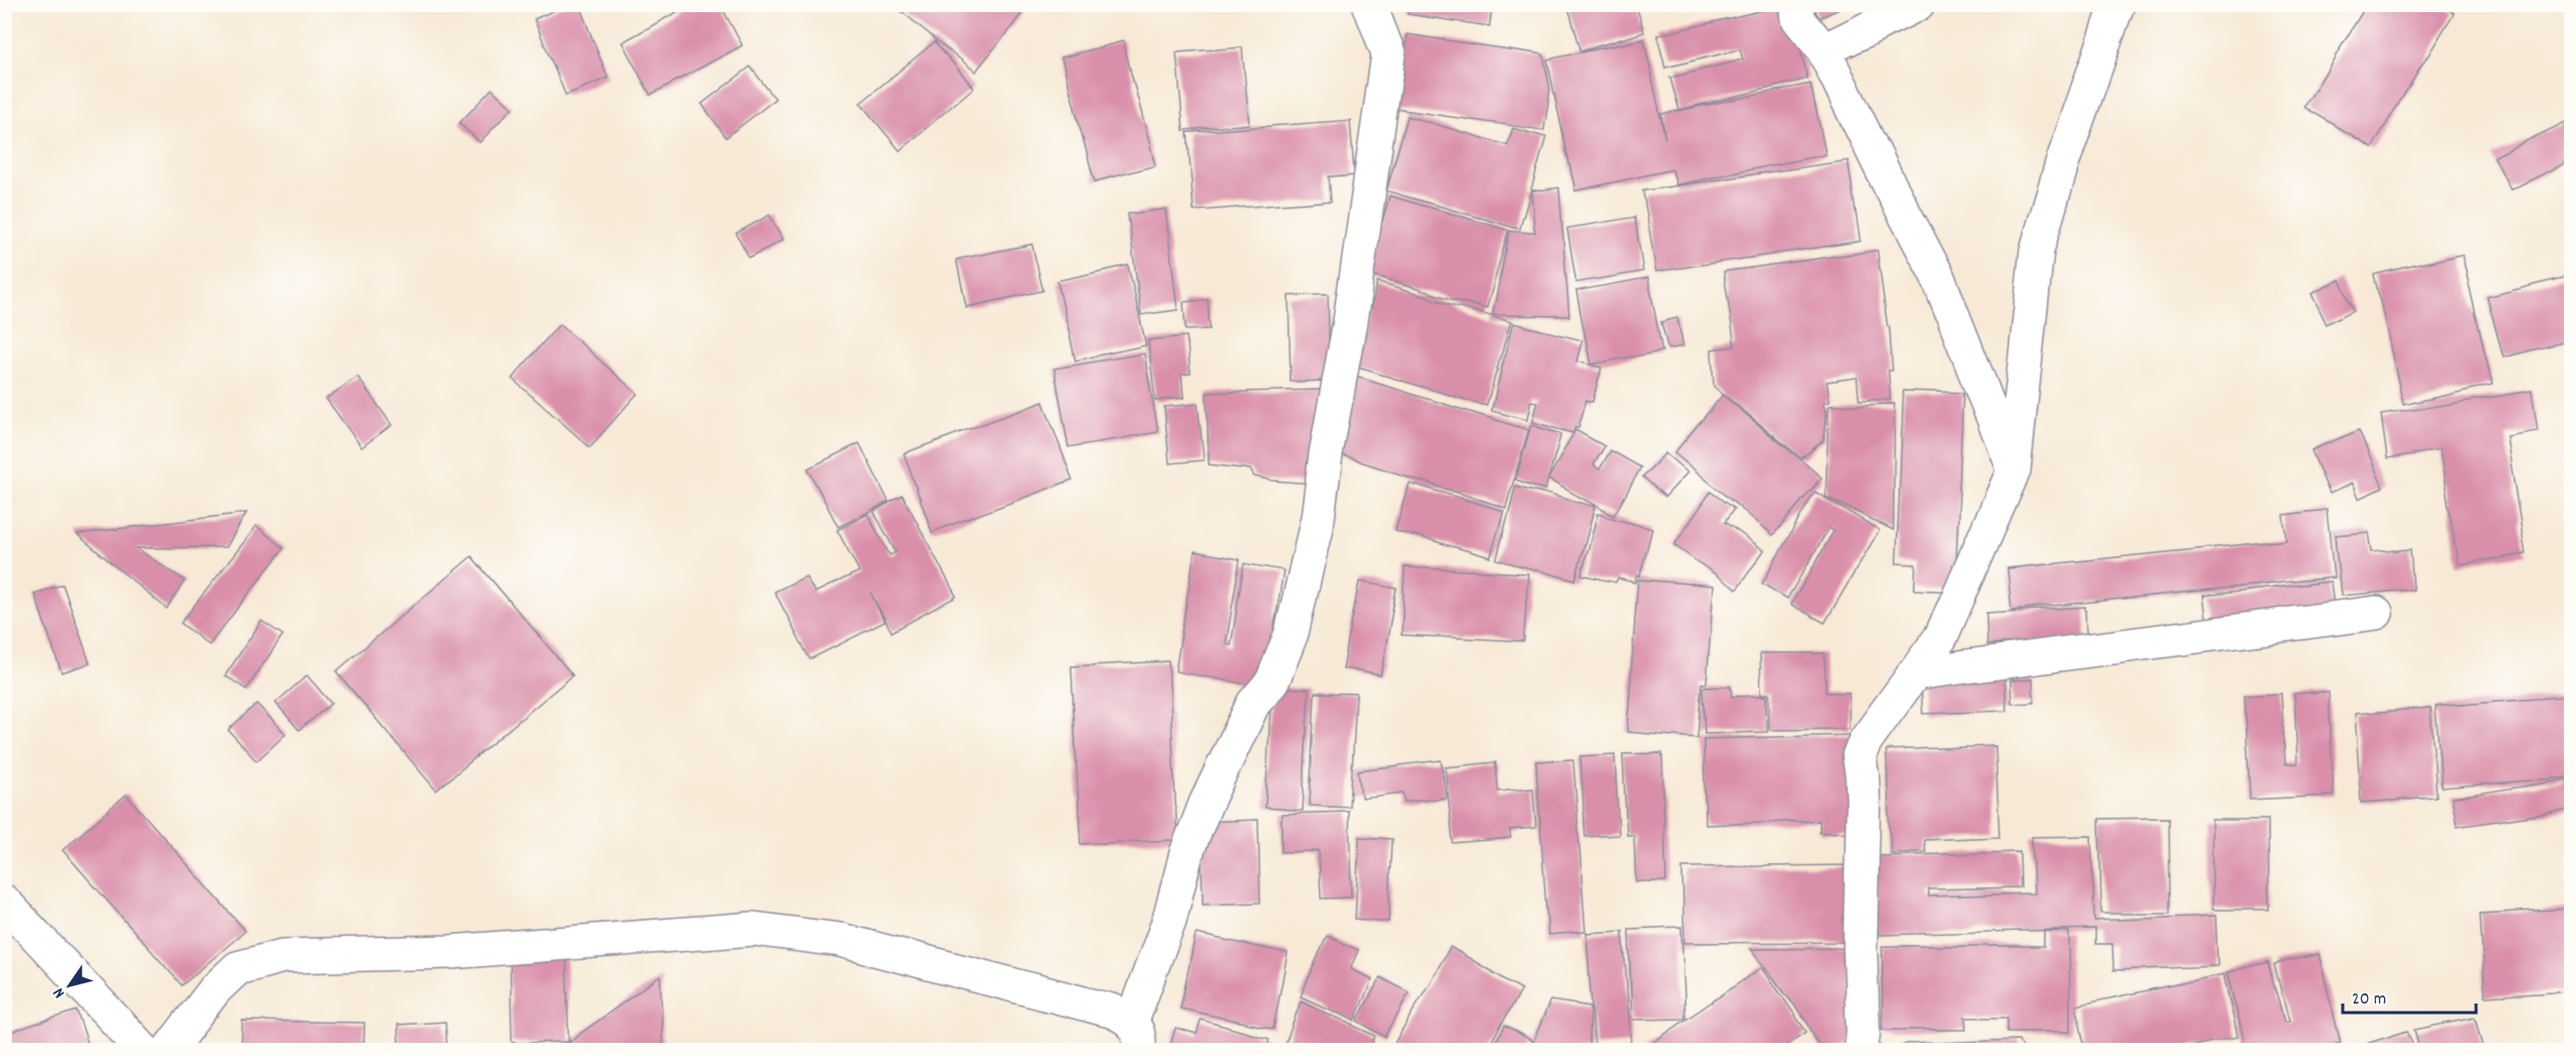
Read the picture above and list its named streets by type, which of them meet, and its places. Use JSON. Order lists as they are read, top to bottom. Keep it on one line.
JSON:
{"scale_bar":"20 m","north":"bottom left"}
